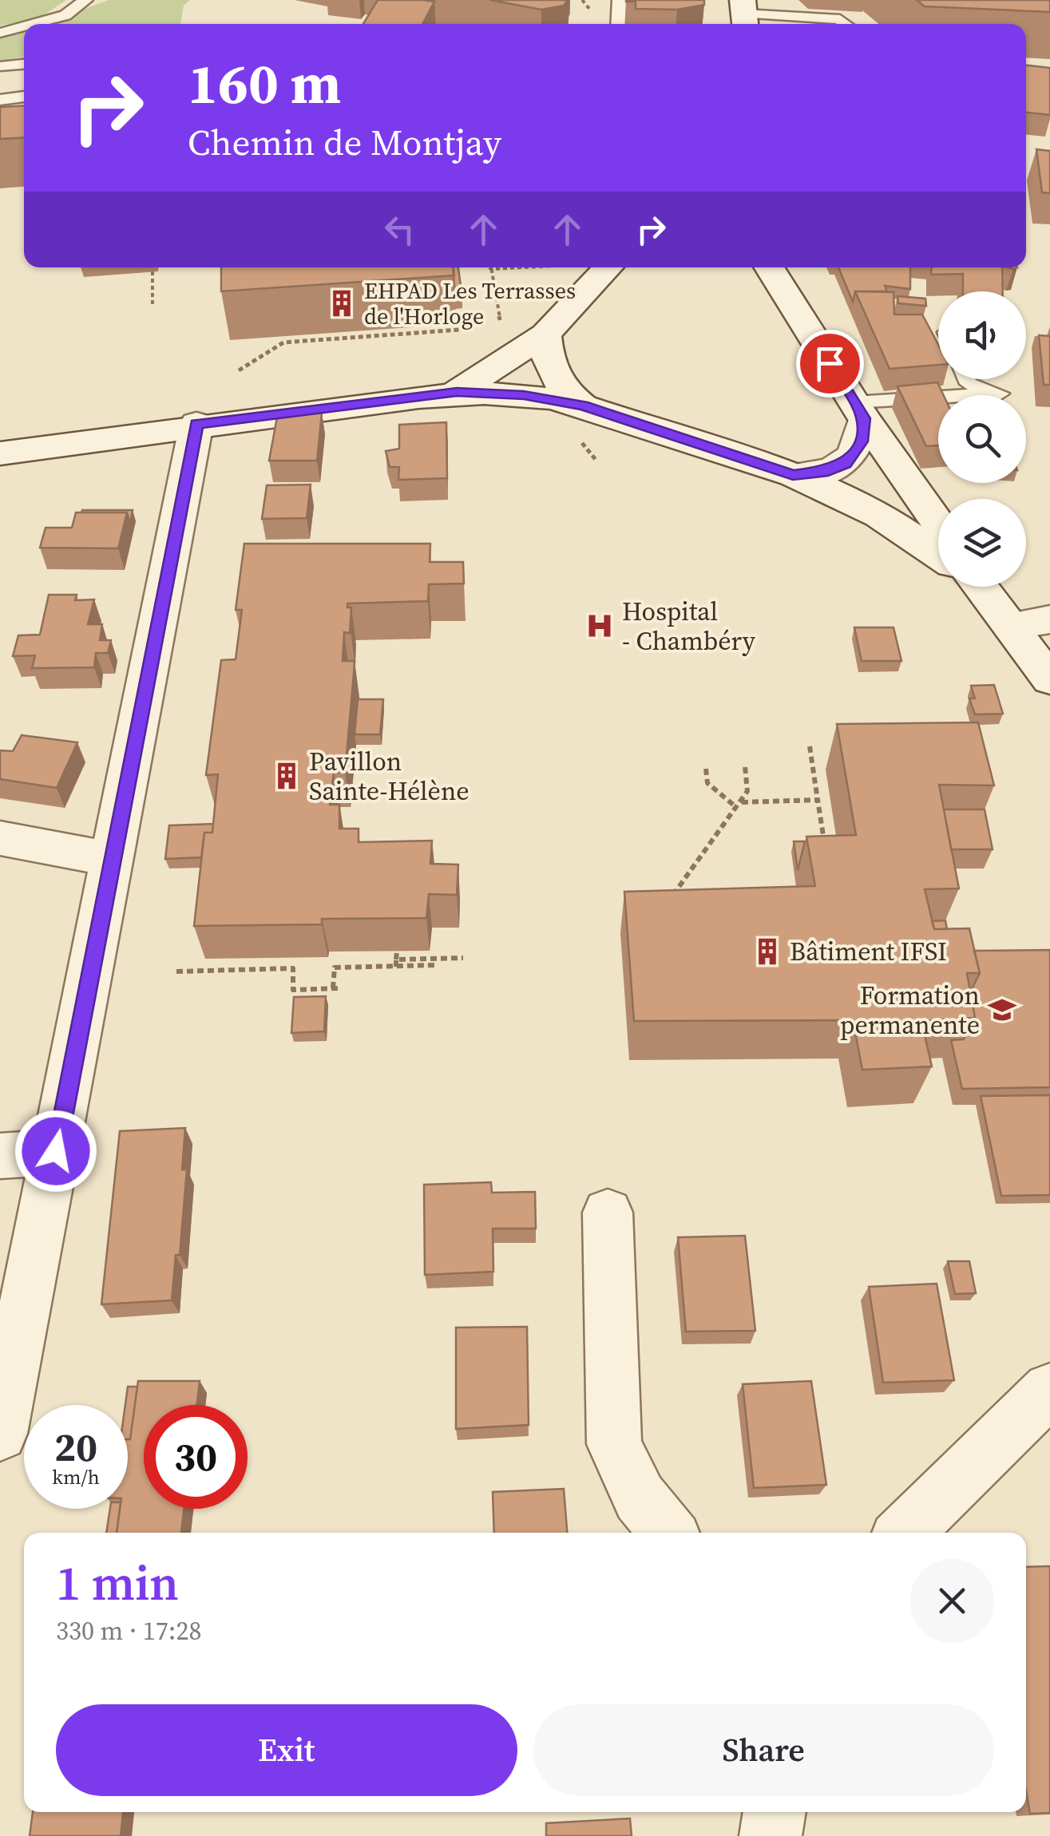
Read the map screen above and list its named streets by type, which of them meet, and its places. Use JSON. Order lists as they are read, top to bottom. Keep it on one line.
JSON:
{"places":{"building":["EHPAD Les Terrasses de l'Horloge","Pavillon Sainte-Hélène","Bâtiment IFSI"],"hospital":["Hospital - Chambéry"],"school or university":["Formation permanente"]},"page":{"turn":["160 m","Chemin de Montjay"],"speed":"20 km/h","limit":"30","heading":["1 min","330 m · 17:28"],"buttons":["Exit","Share"]}}
